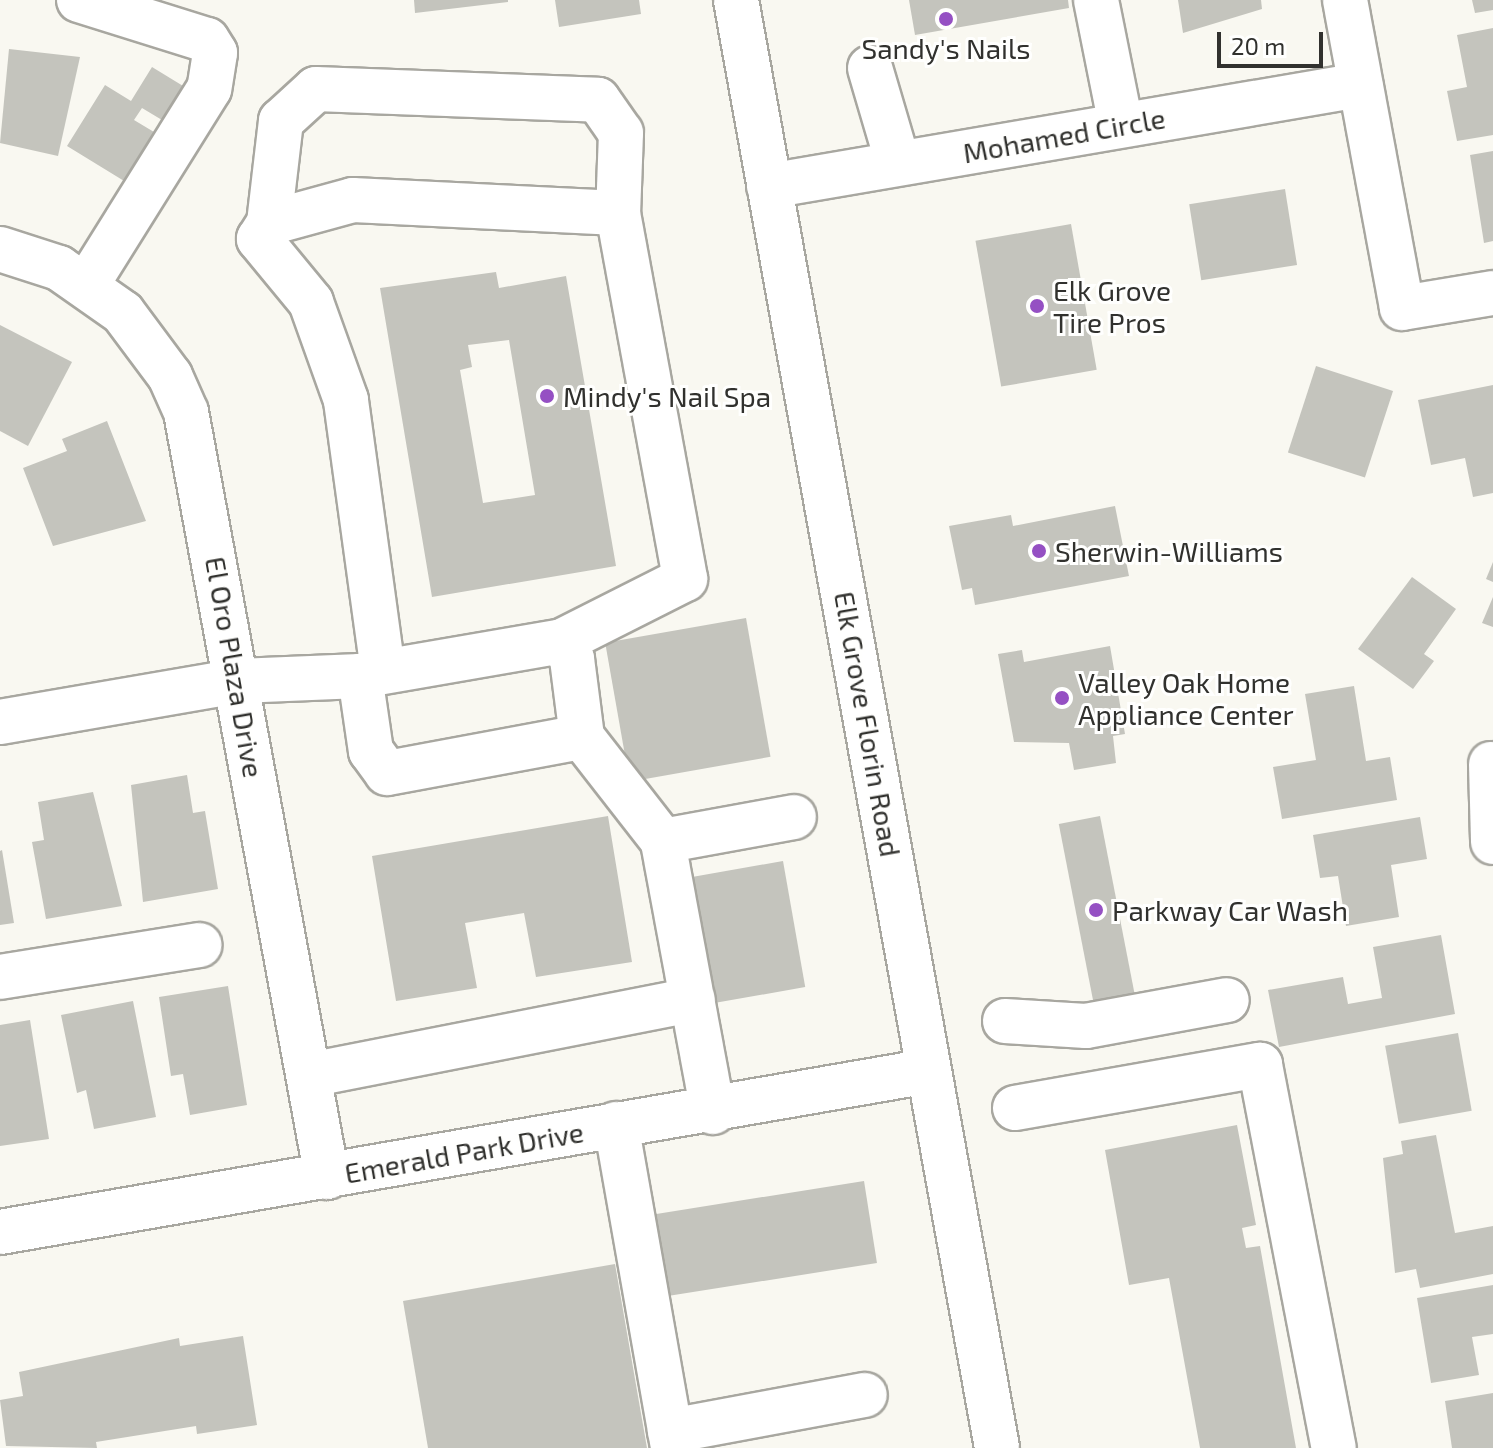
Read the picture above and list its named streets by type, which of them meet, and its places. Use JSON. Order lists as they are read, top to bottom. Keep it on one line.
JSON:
{"streets":{"street":["Mohamed Circle","El Oro Plaza Drive","Elk Grove Florin Road","Emerald Park Drive"]},"crossings":[["Mohamed Circle","Elk Grove Florin Road"],["El Oro Plaza Drive","Emerald Park Drive"],["Elk Grove Florin Road","Emerald Park Drive"]],"places":["Sandy's Nails","Elk Grove Tire Pros","Mindy's Nail Spa","Sherwin-Williams","Valley Oak Home Appliance Center","Parkway Car Wash"],"scale_bar":"20 m"}
